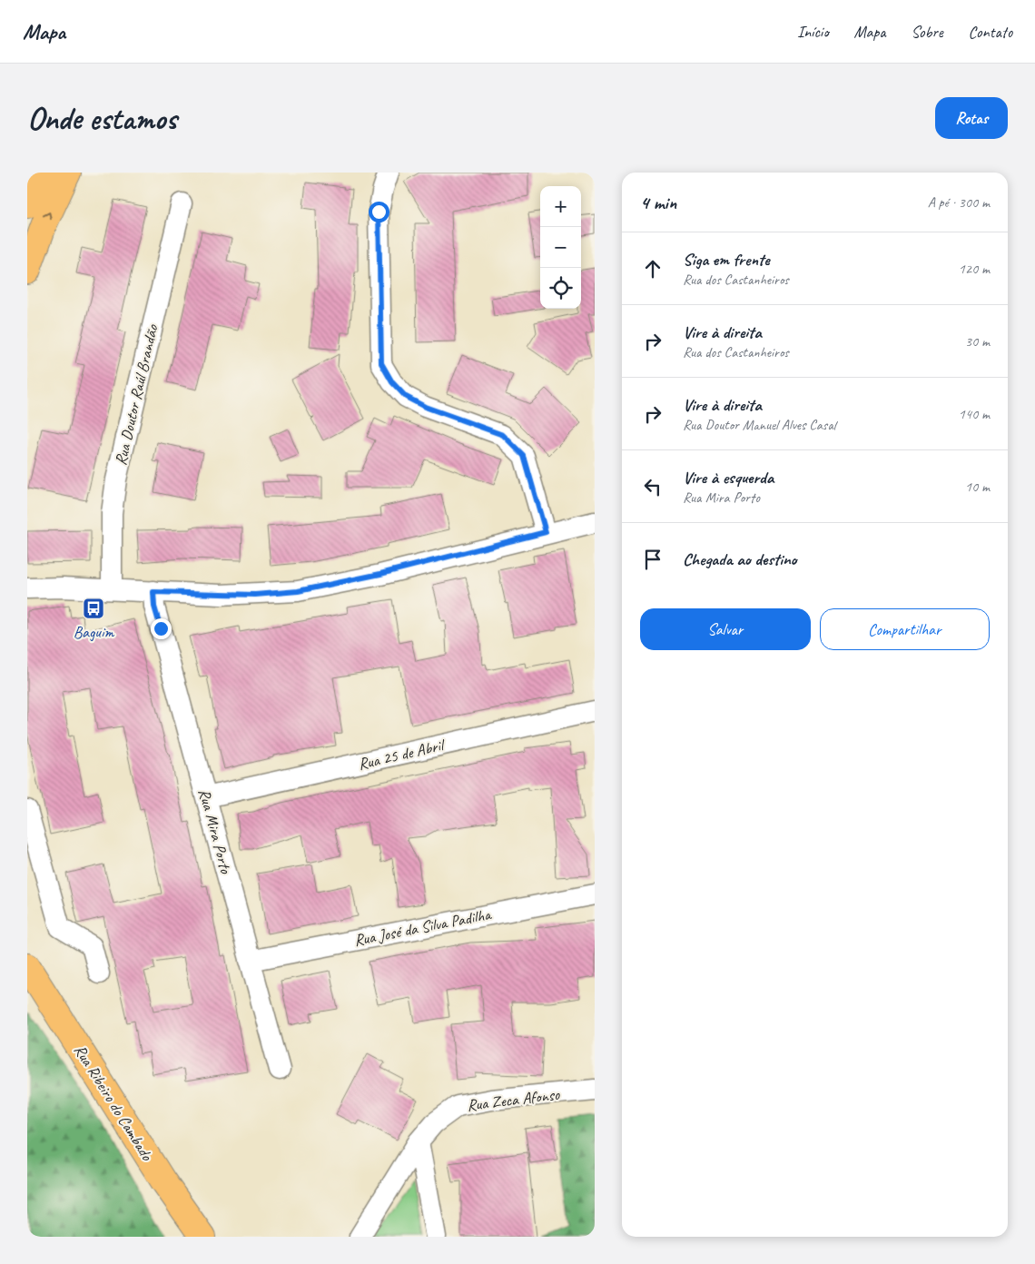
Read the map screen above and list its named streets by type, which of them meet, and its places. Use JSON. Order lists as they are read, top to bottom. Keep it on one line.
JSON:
{"streets":{"main road":["Rua Ribeiro do Cambado"],"street":["Rua Doutor Raúl Brandão","Rua 25 de Abril","Rua Mira Porto","Rua José da Silva Padilha","Rua Zeca Afonso"]},"crossings":[["Rua 25 de Abril","Rua Mira Porto"],["Rua Mira Porto","Rua José da Silva Padilha"]],"places":{"bus stop":["Baguim"]},"page":{"header":"Mapa","nav":["Início","Mapa","Sobre","Contato"],"buttons":["Rotas",["Salvar","Compartilhar"]],"title":"Onde estamos","heading":["4 min","A pé · 300 m"],"map_buttons":["+","−"],"list":[["Siga em frente","Rua dos Castanheiros","120 m"],["Vire à direita","Rua dos Castanheiros","30 m"],["Vire à direita","Rua Doutor Manuel Alves Casal","140 m"],["Vire à esquerda","Rua Mira Porto","10 m"],"Chegada ao destino"]}}
